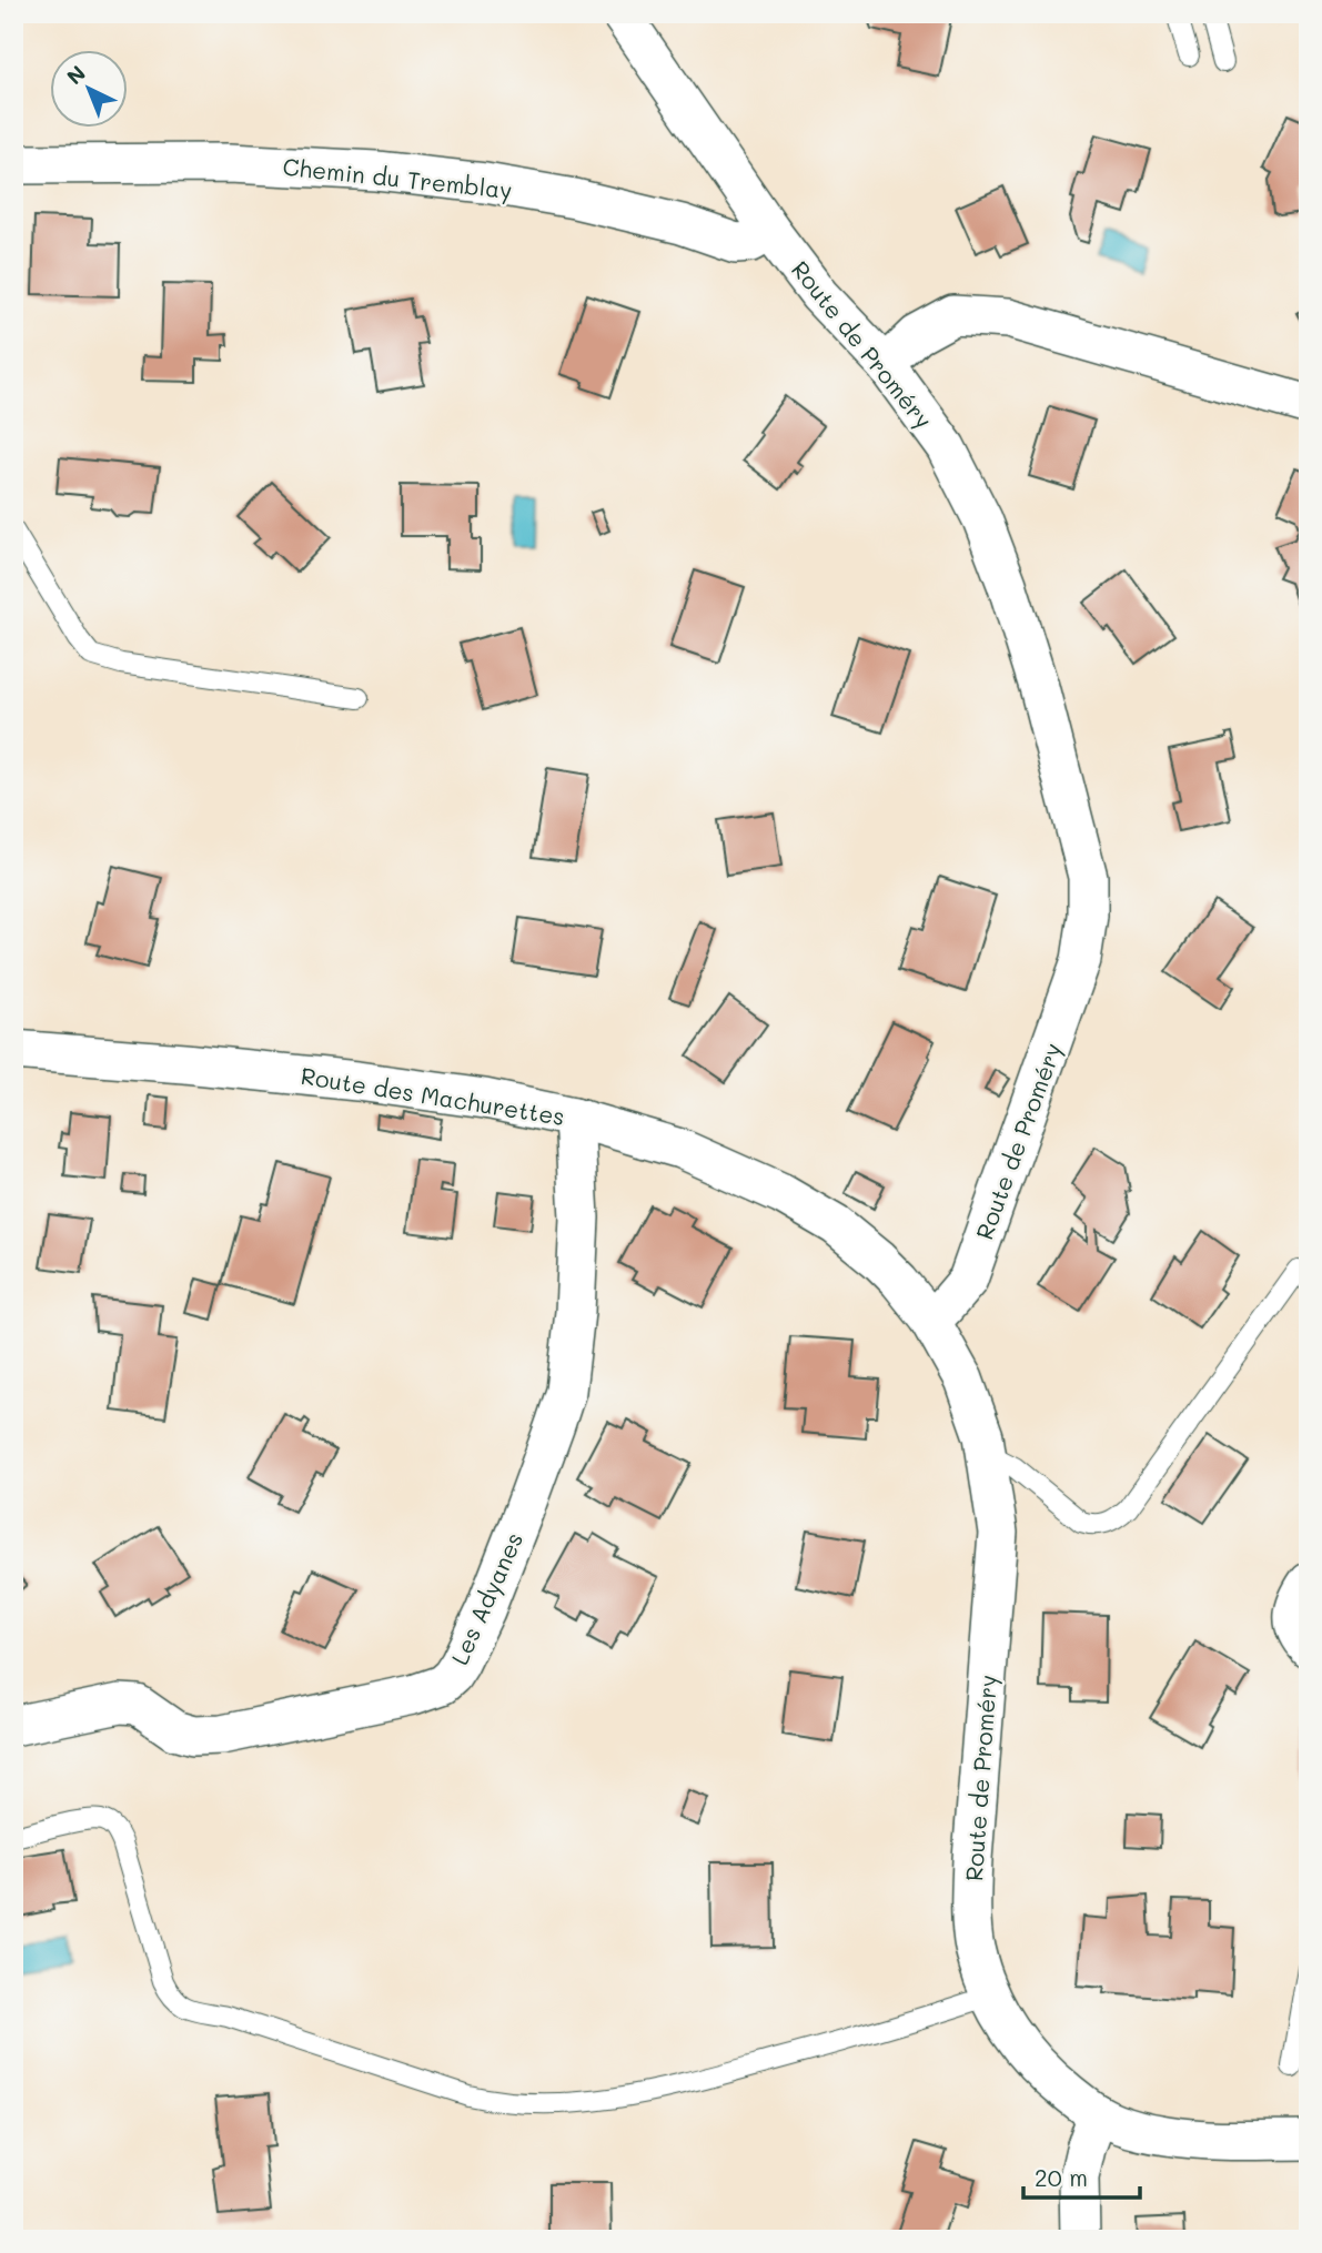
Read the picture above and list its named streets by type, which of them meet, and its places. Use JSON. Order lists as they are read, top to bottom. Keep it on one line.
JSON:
{"streets":{"street":["Chemin du Tremblay","Route de Proméry","Route des Machurettes","Les Adyanes"]},"crossings":[["Chemin du Tremblay","Route de Proméry"],["Route de Proméry","Route des Machurettes"],["Route des Machurettes","Les Adyanes"]],"scale_bar":"20 m","north":"top left"}
